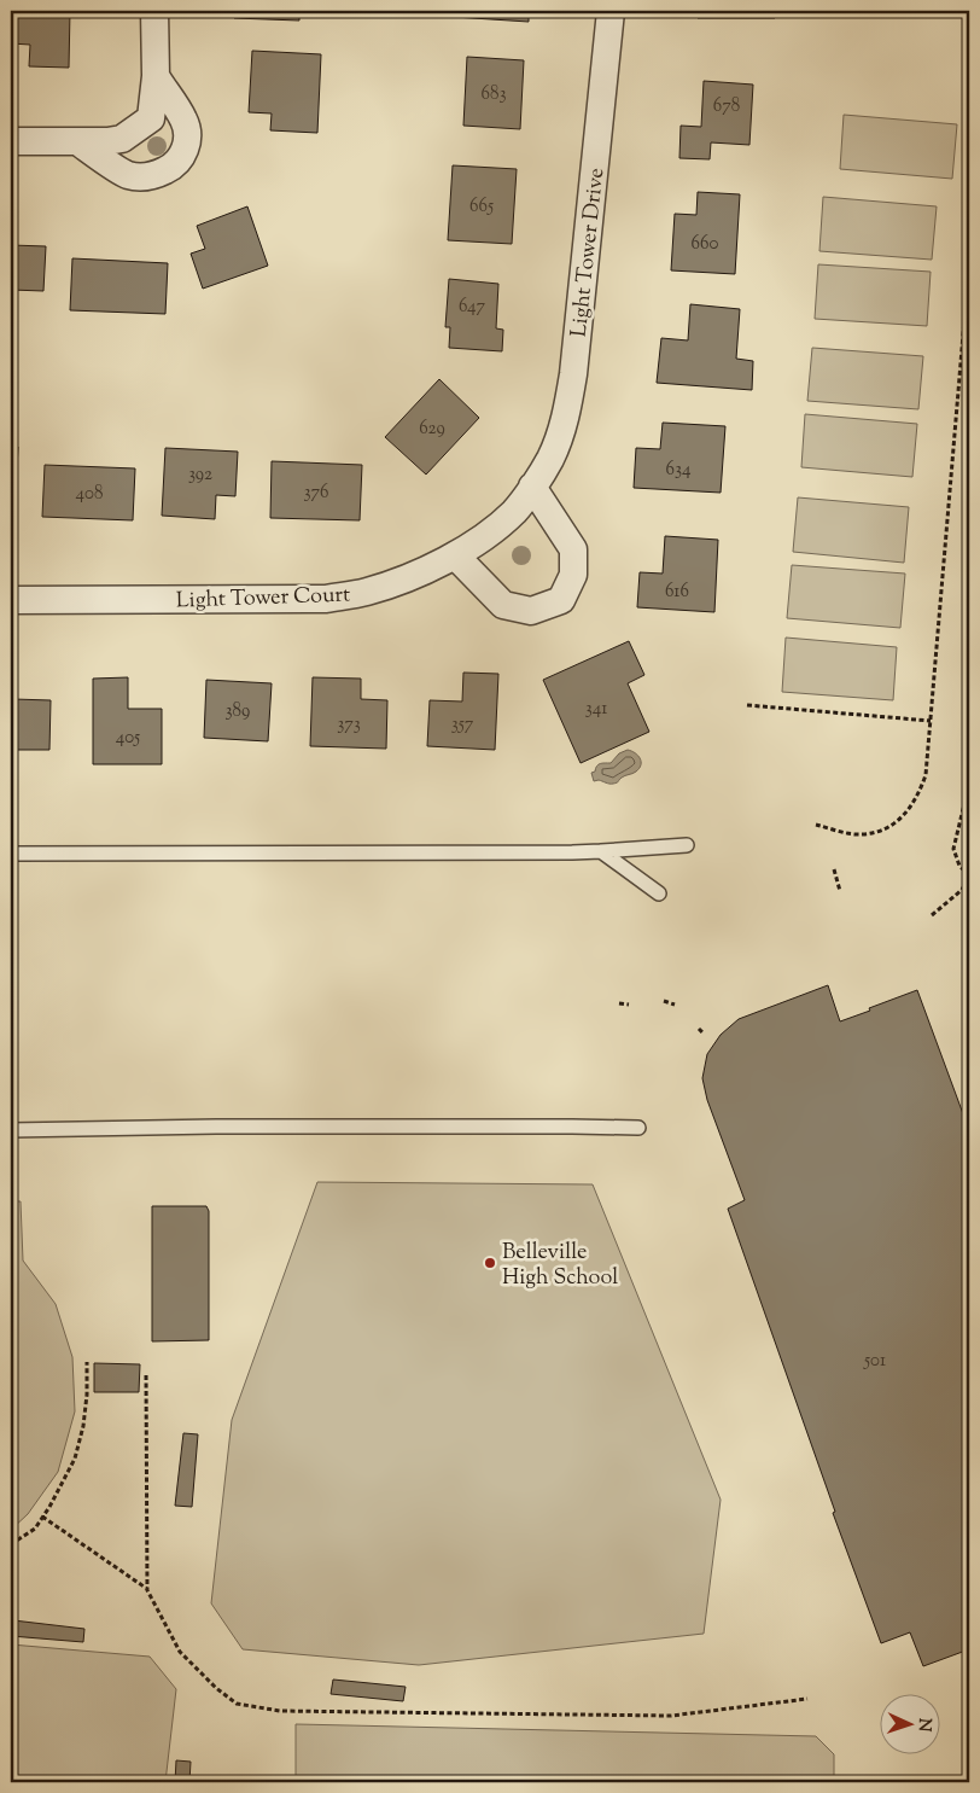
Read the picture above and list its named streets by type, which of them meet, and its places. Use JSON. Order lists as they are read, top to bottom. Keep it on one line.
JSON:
{"streets":{"street":["Light Tower Drive","Light Tower Court"]},"crossings":[["Light Tower Drive","Light Tower Court"]],"places":["Belleville High School"],"house_numbers":["683","678","665","660","647","629","634","392","376","408","616","341","389","373","357","405","501"],"north":"right"}
